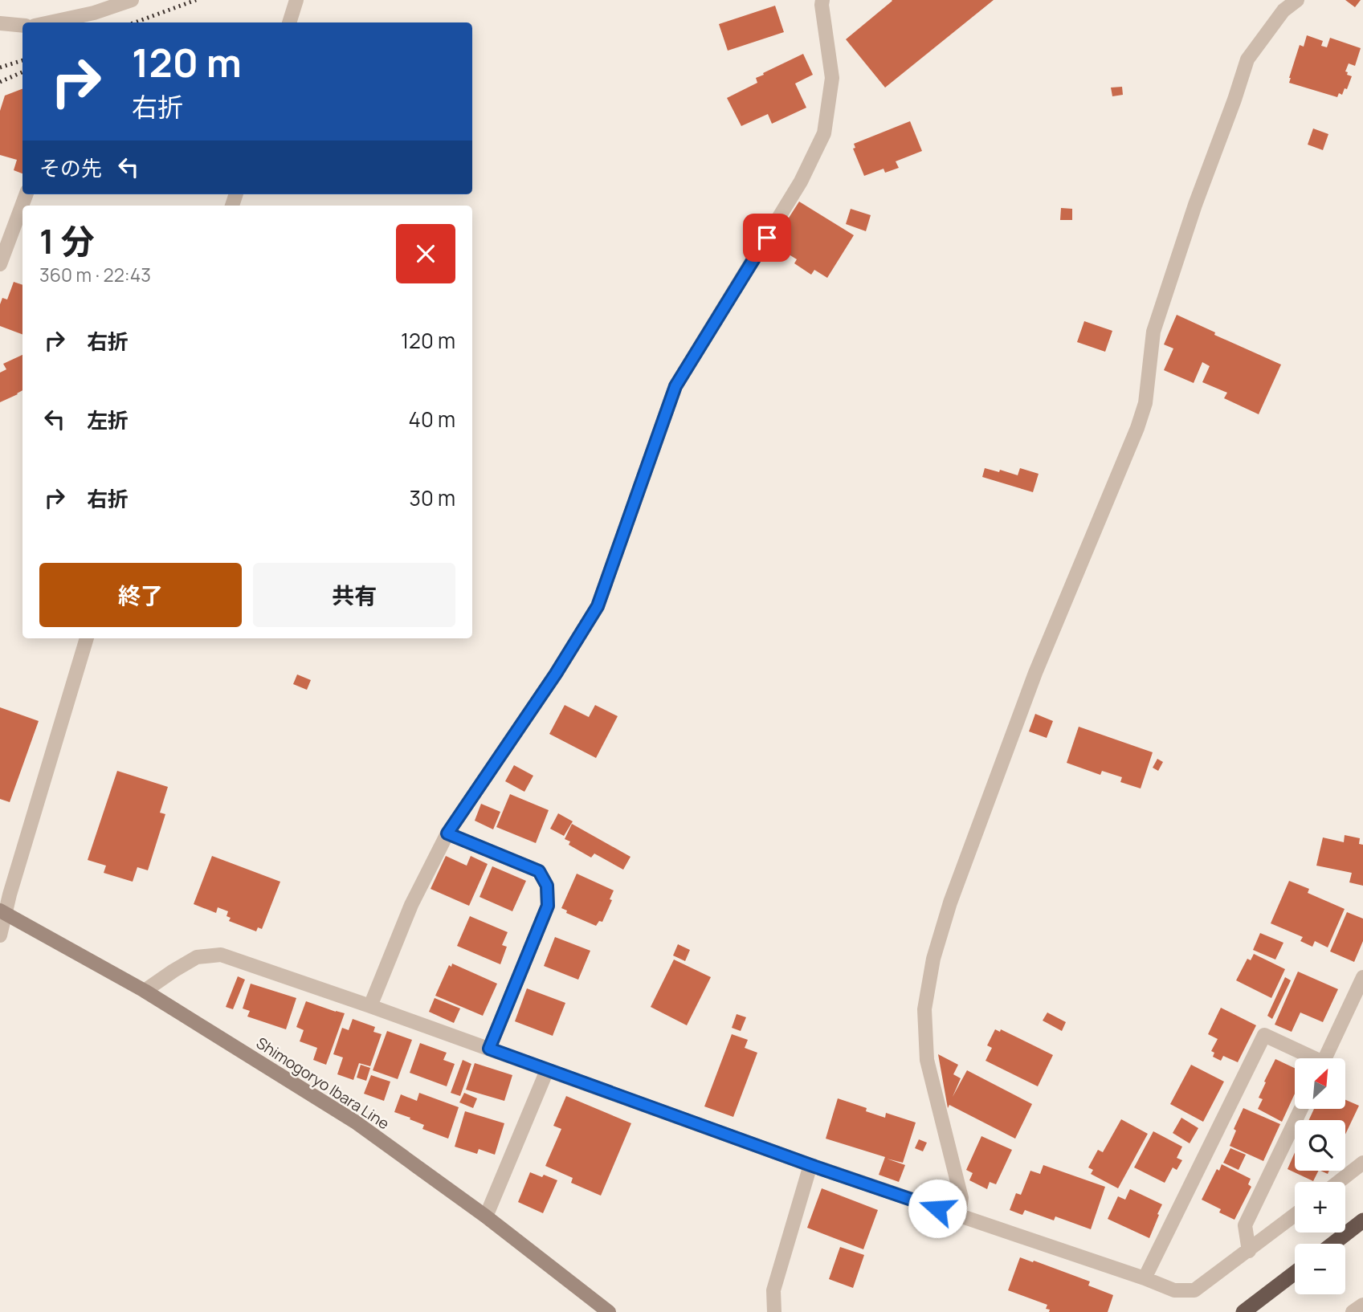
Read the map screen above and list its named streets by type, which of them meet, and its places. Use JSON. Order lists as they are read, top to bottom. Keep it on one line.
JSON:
{"streets":{"main road":["Shimogoryo Ibara Line"]},"north":"top right","page":{"turn":["120 m","右折"],"then":"その先","heading":["1 分","360 m · 22:43"],"list":[{"name":"右折","value":"120 m"},{"name":"左折","value":"40 m"},{"name":"右折","value":"30 m"}],"buttons":["終了","共有"],"map_buttons":["+","−"]}}
